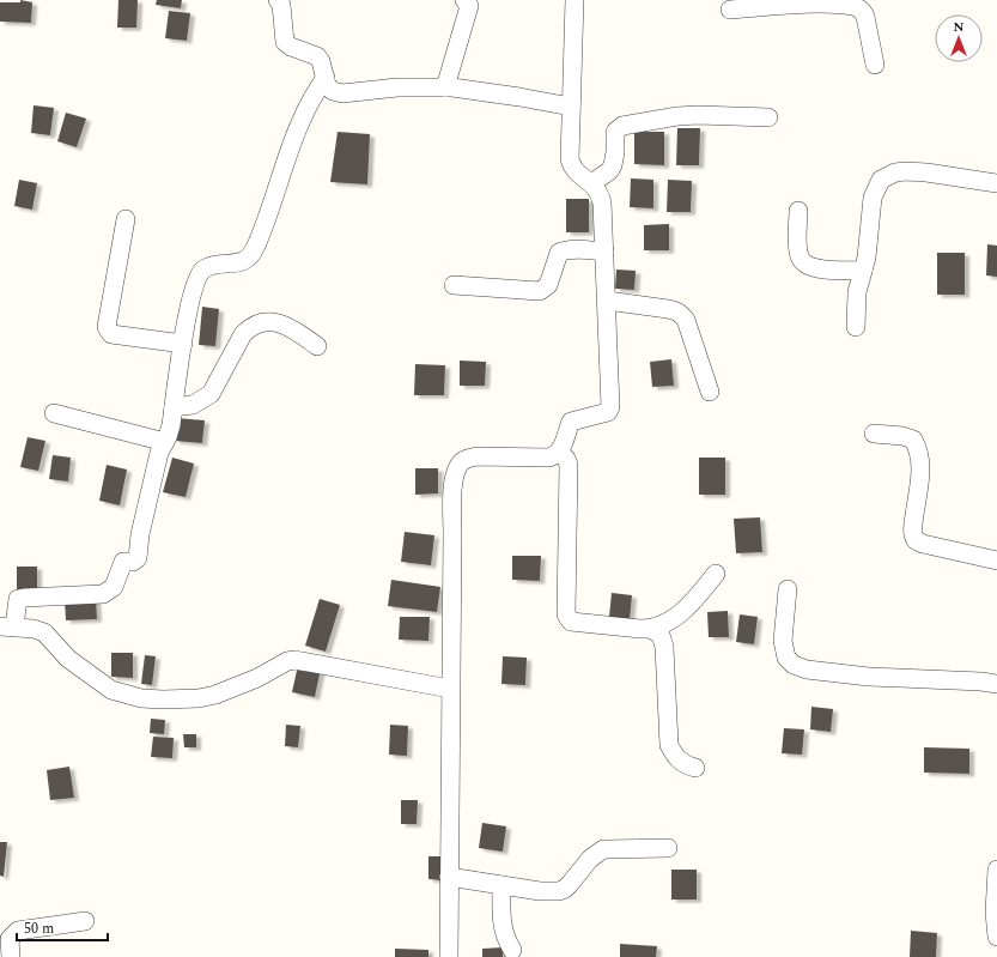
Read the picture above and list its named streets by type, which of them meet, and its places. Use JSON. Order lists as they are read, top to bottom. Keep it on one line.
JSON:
{"scale_bar":"50 m","north":"top"}
